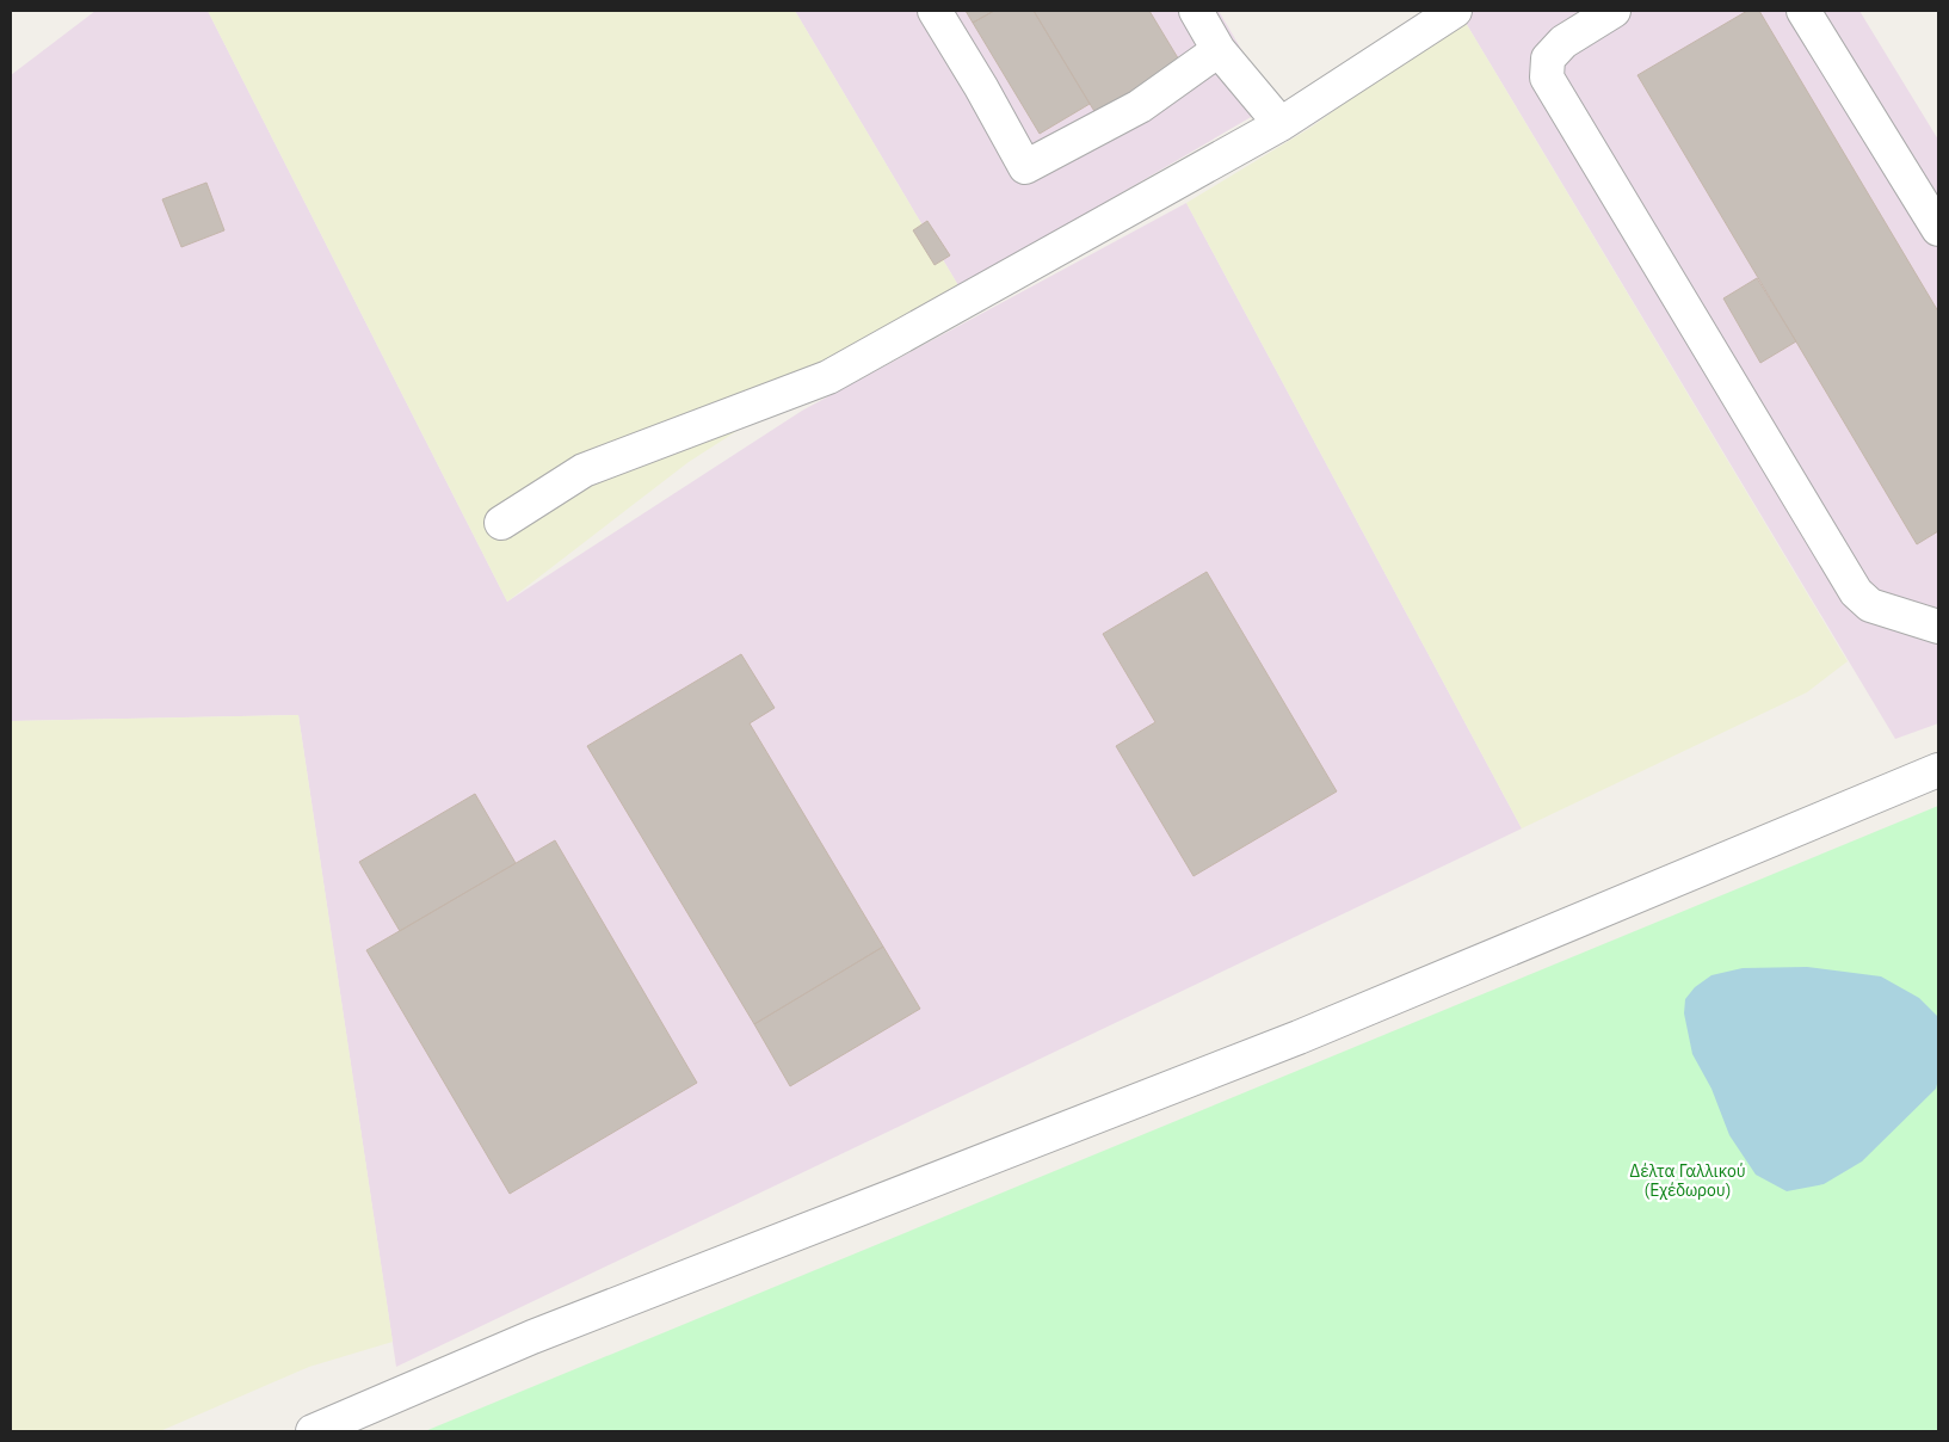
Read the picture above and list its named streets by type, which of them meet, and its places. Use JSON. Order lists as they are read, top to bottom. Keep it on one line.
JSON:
{"parks":["Δέλτα Γαλλικού (Εχέδωρου)"]}
